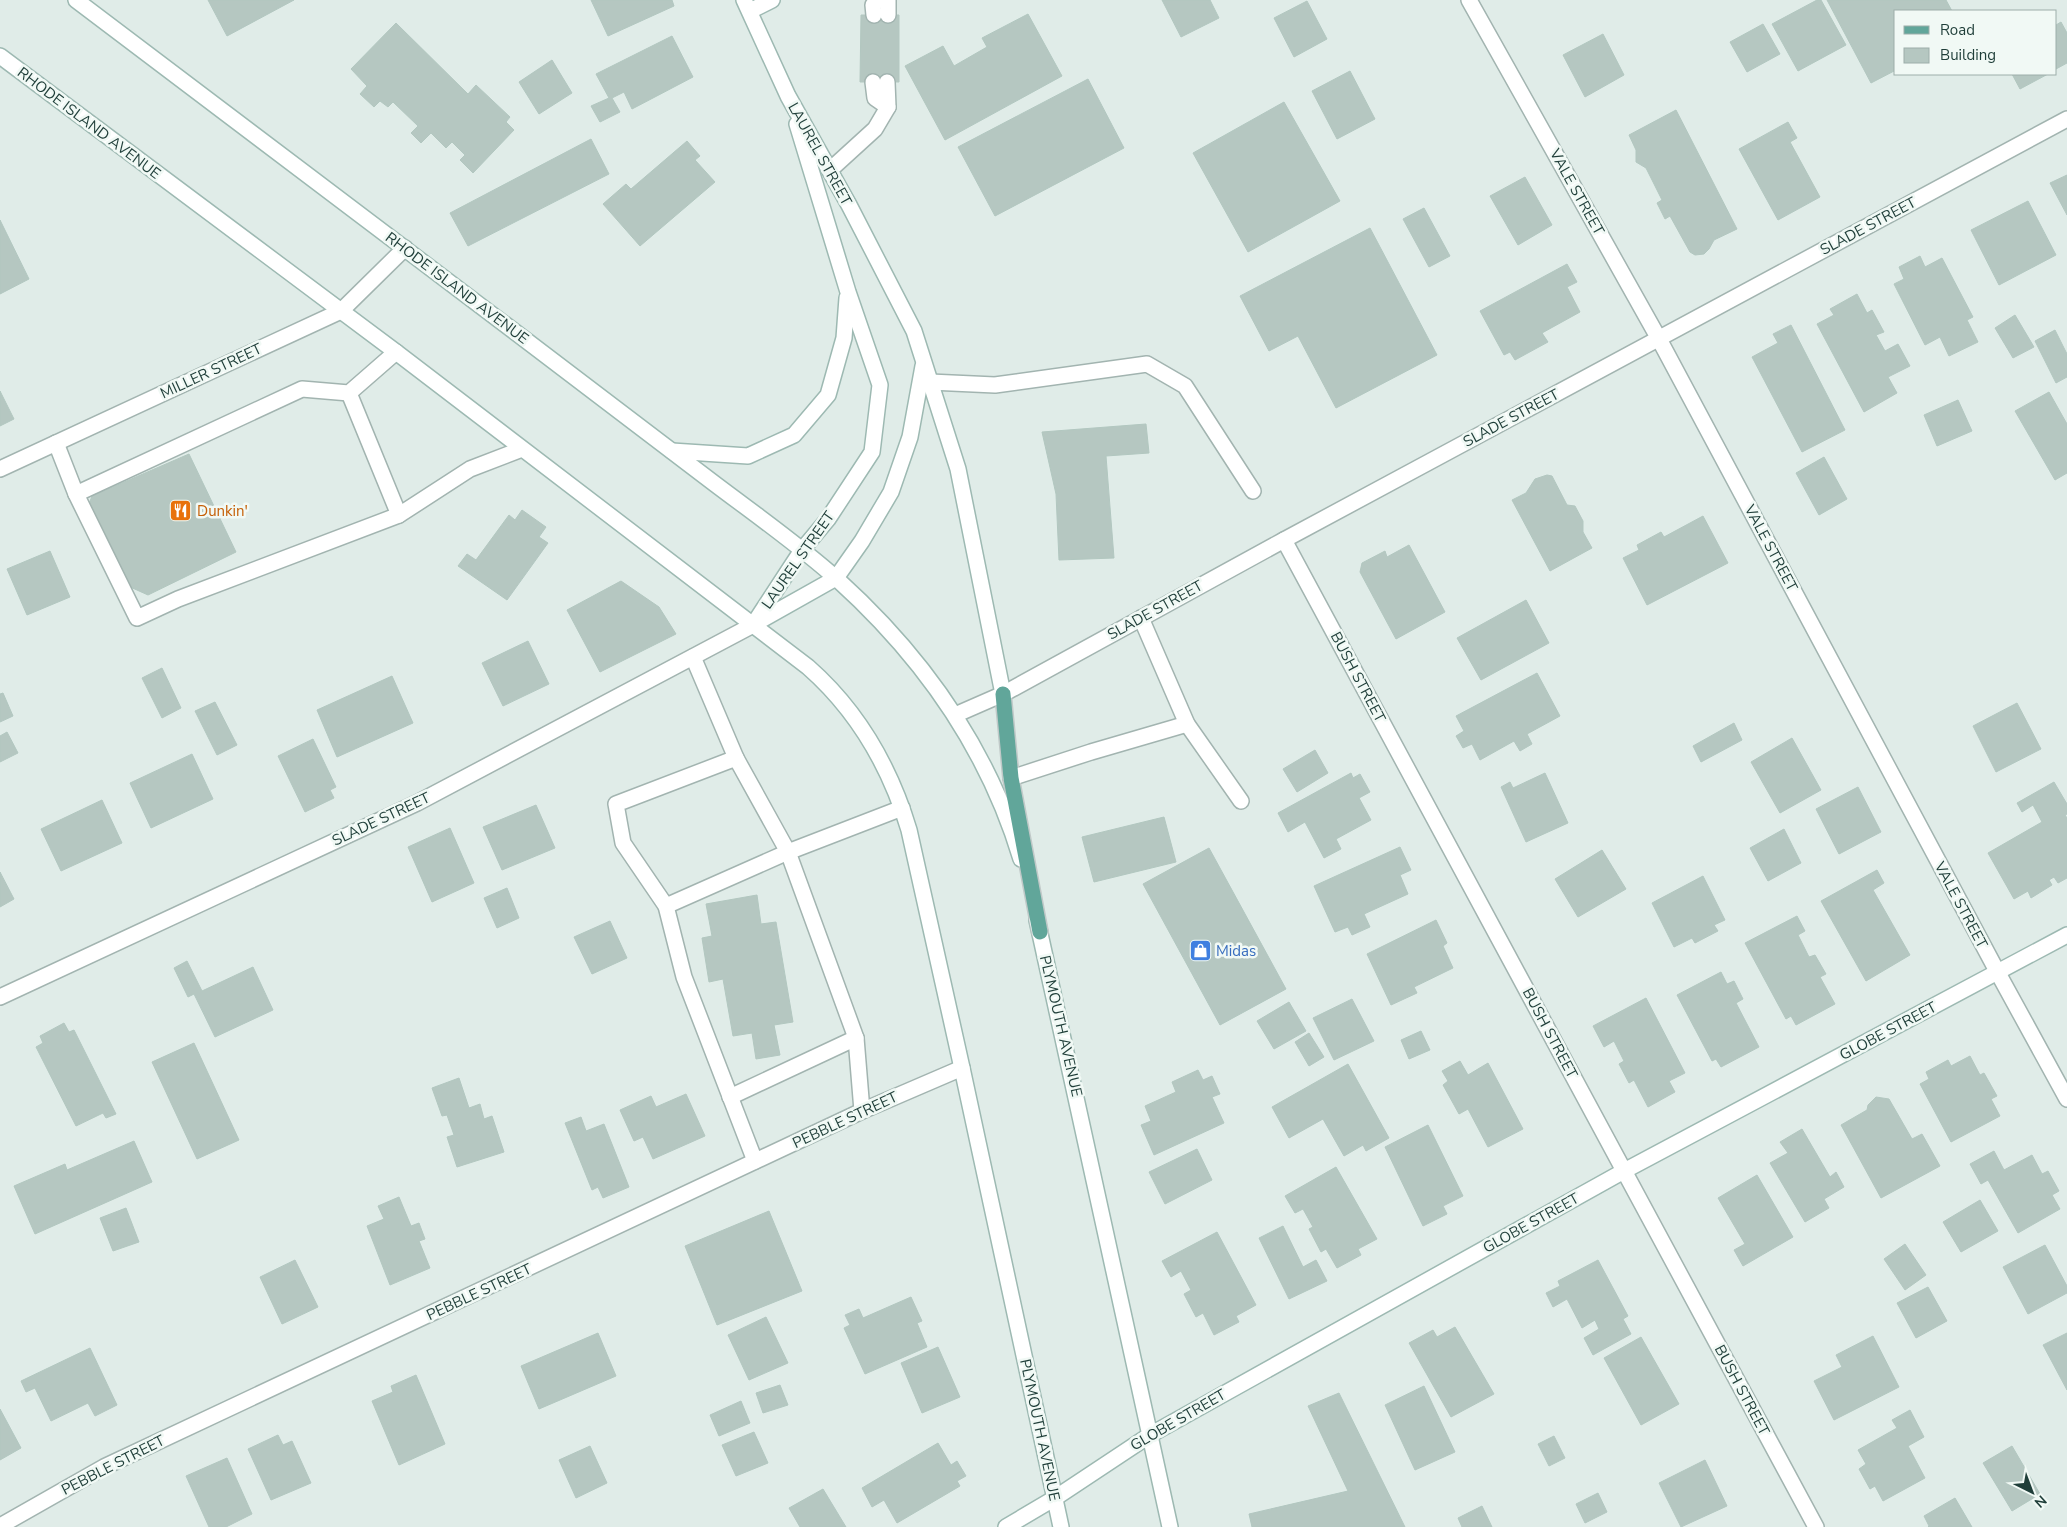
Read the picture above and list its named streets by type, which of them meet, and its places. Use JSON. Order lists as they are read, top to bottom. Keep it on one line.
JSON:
{"streets":{"street":["RHODE ISLAND AVENUE","LAUREL STREET","VALE STREET","SLADE STREET","MILLER STREET","BUSH STREET","PLYMOUTH AVENUE","GLOBE STREET","PEBBLE STREET"]},"crossings":[["RHODE ISLAND AVENUE","LAUREL STREET"],["RHODE ISLAND AVENUE","SLADE STREET"],["RHODE ISLAND AVENUE","MILLER STREET"],["RHODE ISLAND AVENUE","PLYMOUTH AVENUE"],["LAUREL STREET","SLADE STREET"],["LAUREL STREET","PLYMOUTH AVENUE"],["VALE STREET","SLADE STREET"],["VALE STREET","GLOBE STREET"],["SLADE STREET","BUSH STREET"],["SLADE STREET","PLYMOUTH AVENUE"],["BUSH STREET","GLOBE STREET"],["PLYMOUTH AVENUE","GLOBE STREET"],["PLYMOUTH AVENUE","PEBBLE STREET"]],"places":{"restaurant":["Dunkin'"],"shop":["Midas"]},"legend":["Road","Building"],"north":"bottom right"}
